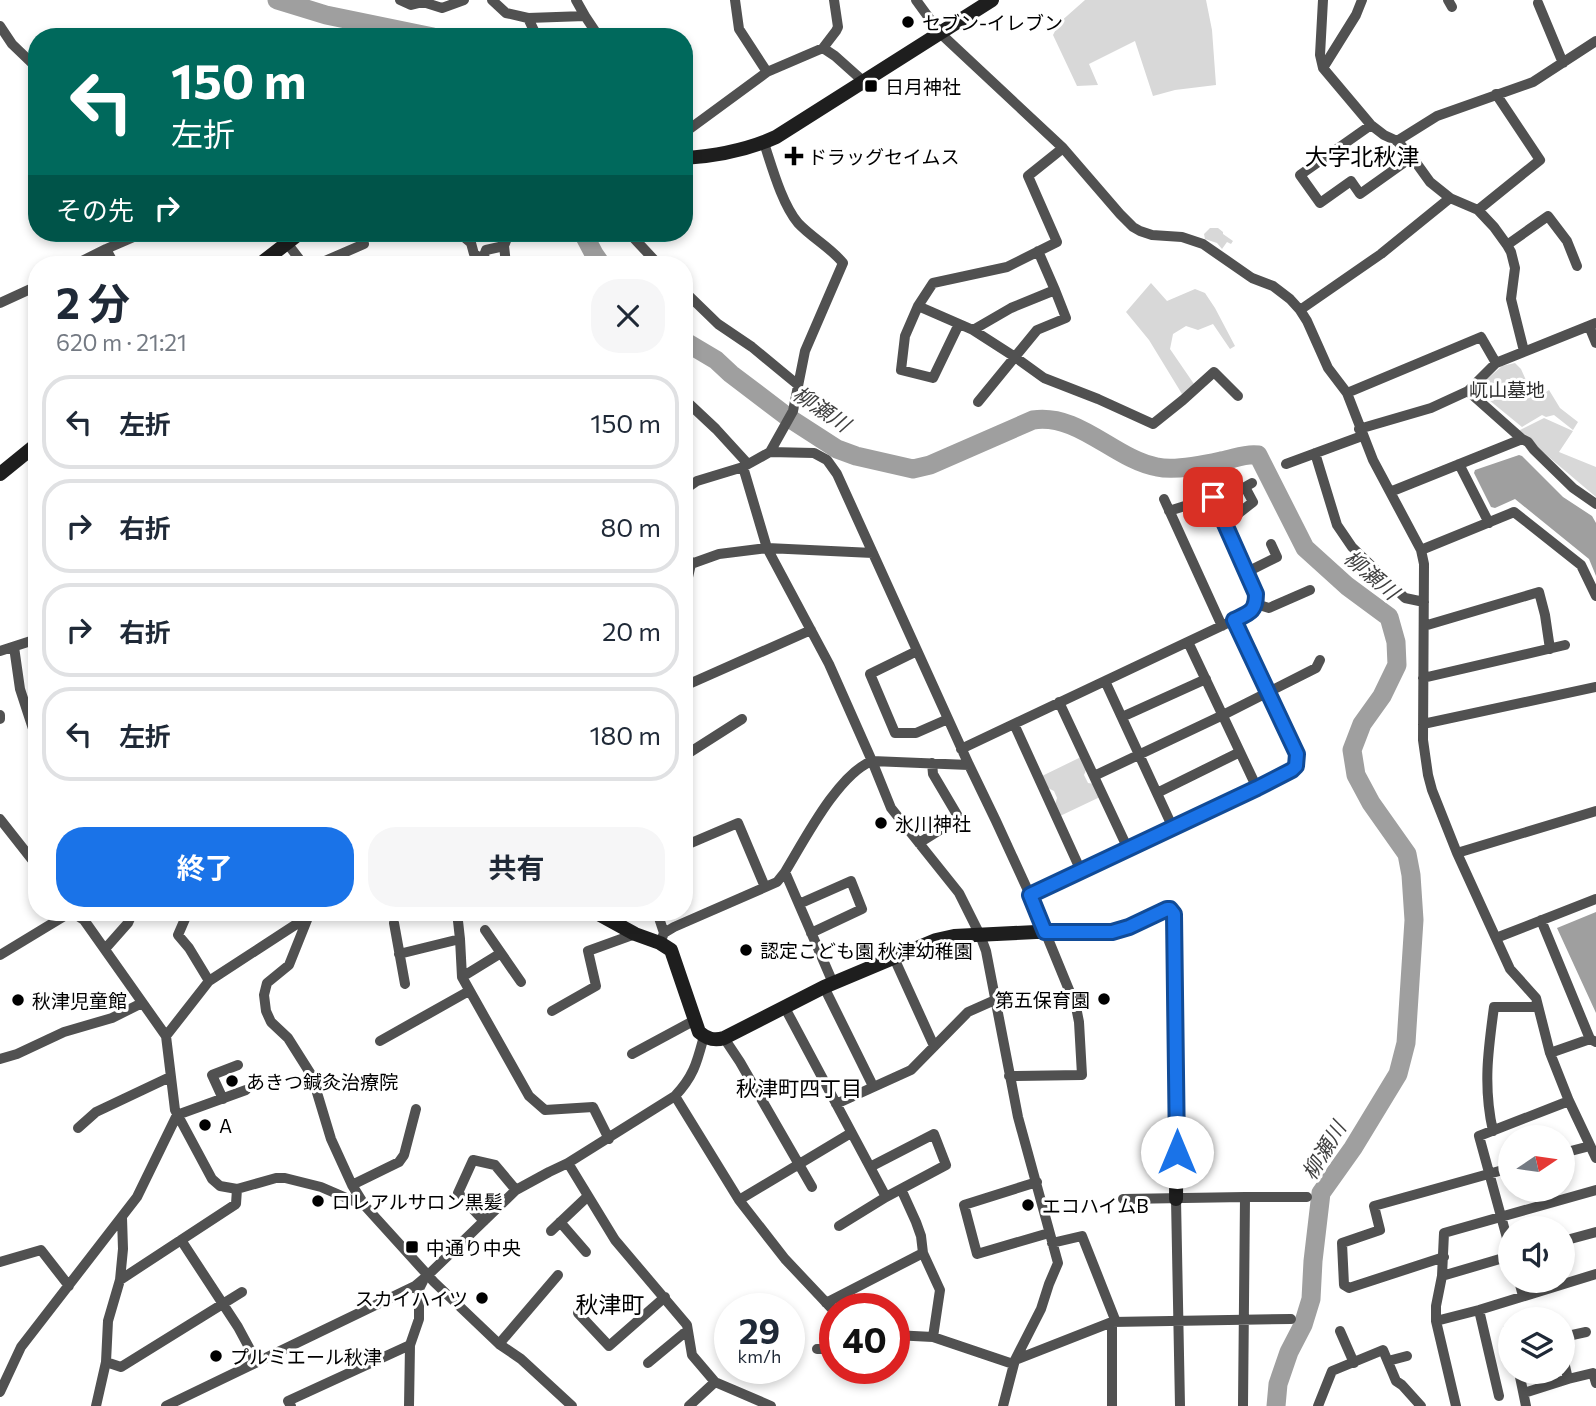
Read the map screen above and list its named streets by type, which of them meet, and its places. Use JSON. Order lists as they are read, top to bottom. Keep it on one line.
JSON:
{"districts":["大字北秋津","秋津町四丁目","秋津町"],"water":["柳瀬川"],"parks":["屼山墓地"],"places":{"other":["セブン-イレブン","氷川神社","認定こども園 秋津幼稚園","第五保育園","秋津児童館","あきつ鍼灸治療院","A","ロレアルサロン黒髪","エコハイムB","スカイハイツ","プルミエール秋津"],"transit":["日月神社","中通り中央"],"health":["ドラッグセイムス"]},"north":"right","page":{"turn":["150 m","左折"],"then":"その先","heading":["2 分","620 m · 21:21"],"list":[{"name":"左折","value":"150 m"},{"name":"右折","value":"80 m"},{"name":"右折","value":"20 m"},{"name":"左折","value":"180 m"}],"buttons":["終了","共有"],"speed":"29 km/h","limit":"40"}}
